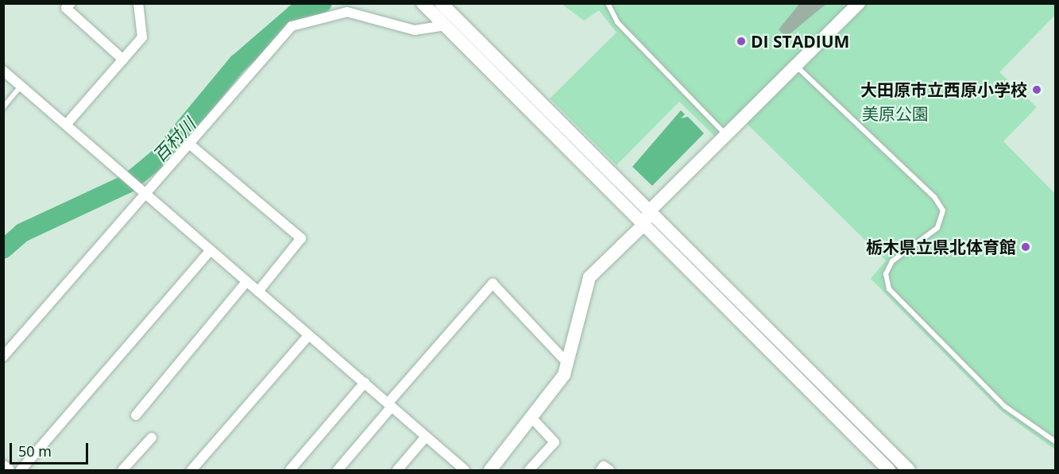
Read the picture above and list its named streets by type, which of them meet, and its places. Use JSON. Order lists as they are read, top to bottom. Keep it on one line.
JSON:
{"water":["百村川"],"parks":["美原公園"],"places":["DI STADIUM","大田原市立西原小学校","栃木県立県北体育館"],"scale_bar":"50 m"}
